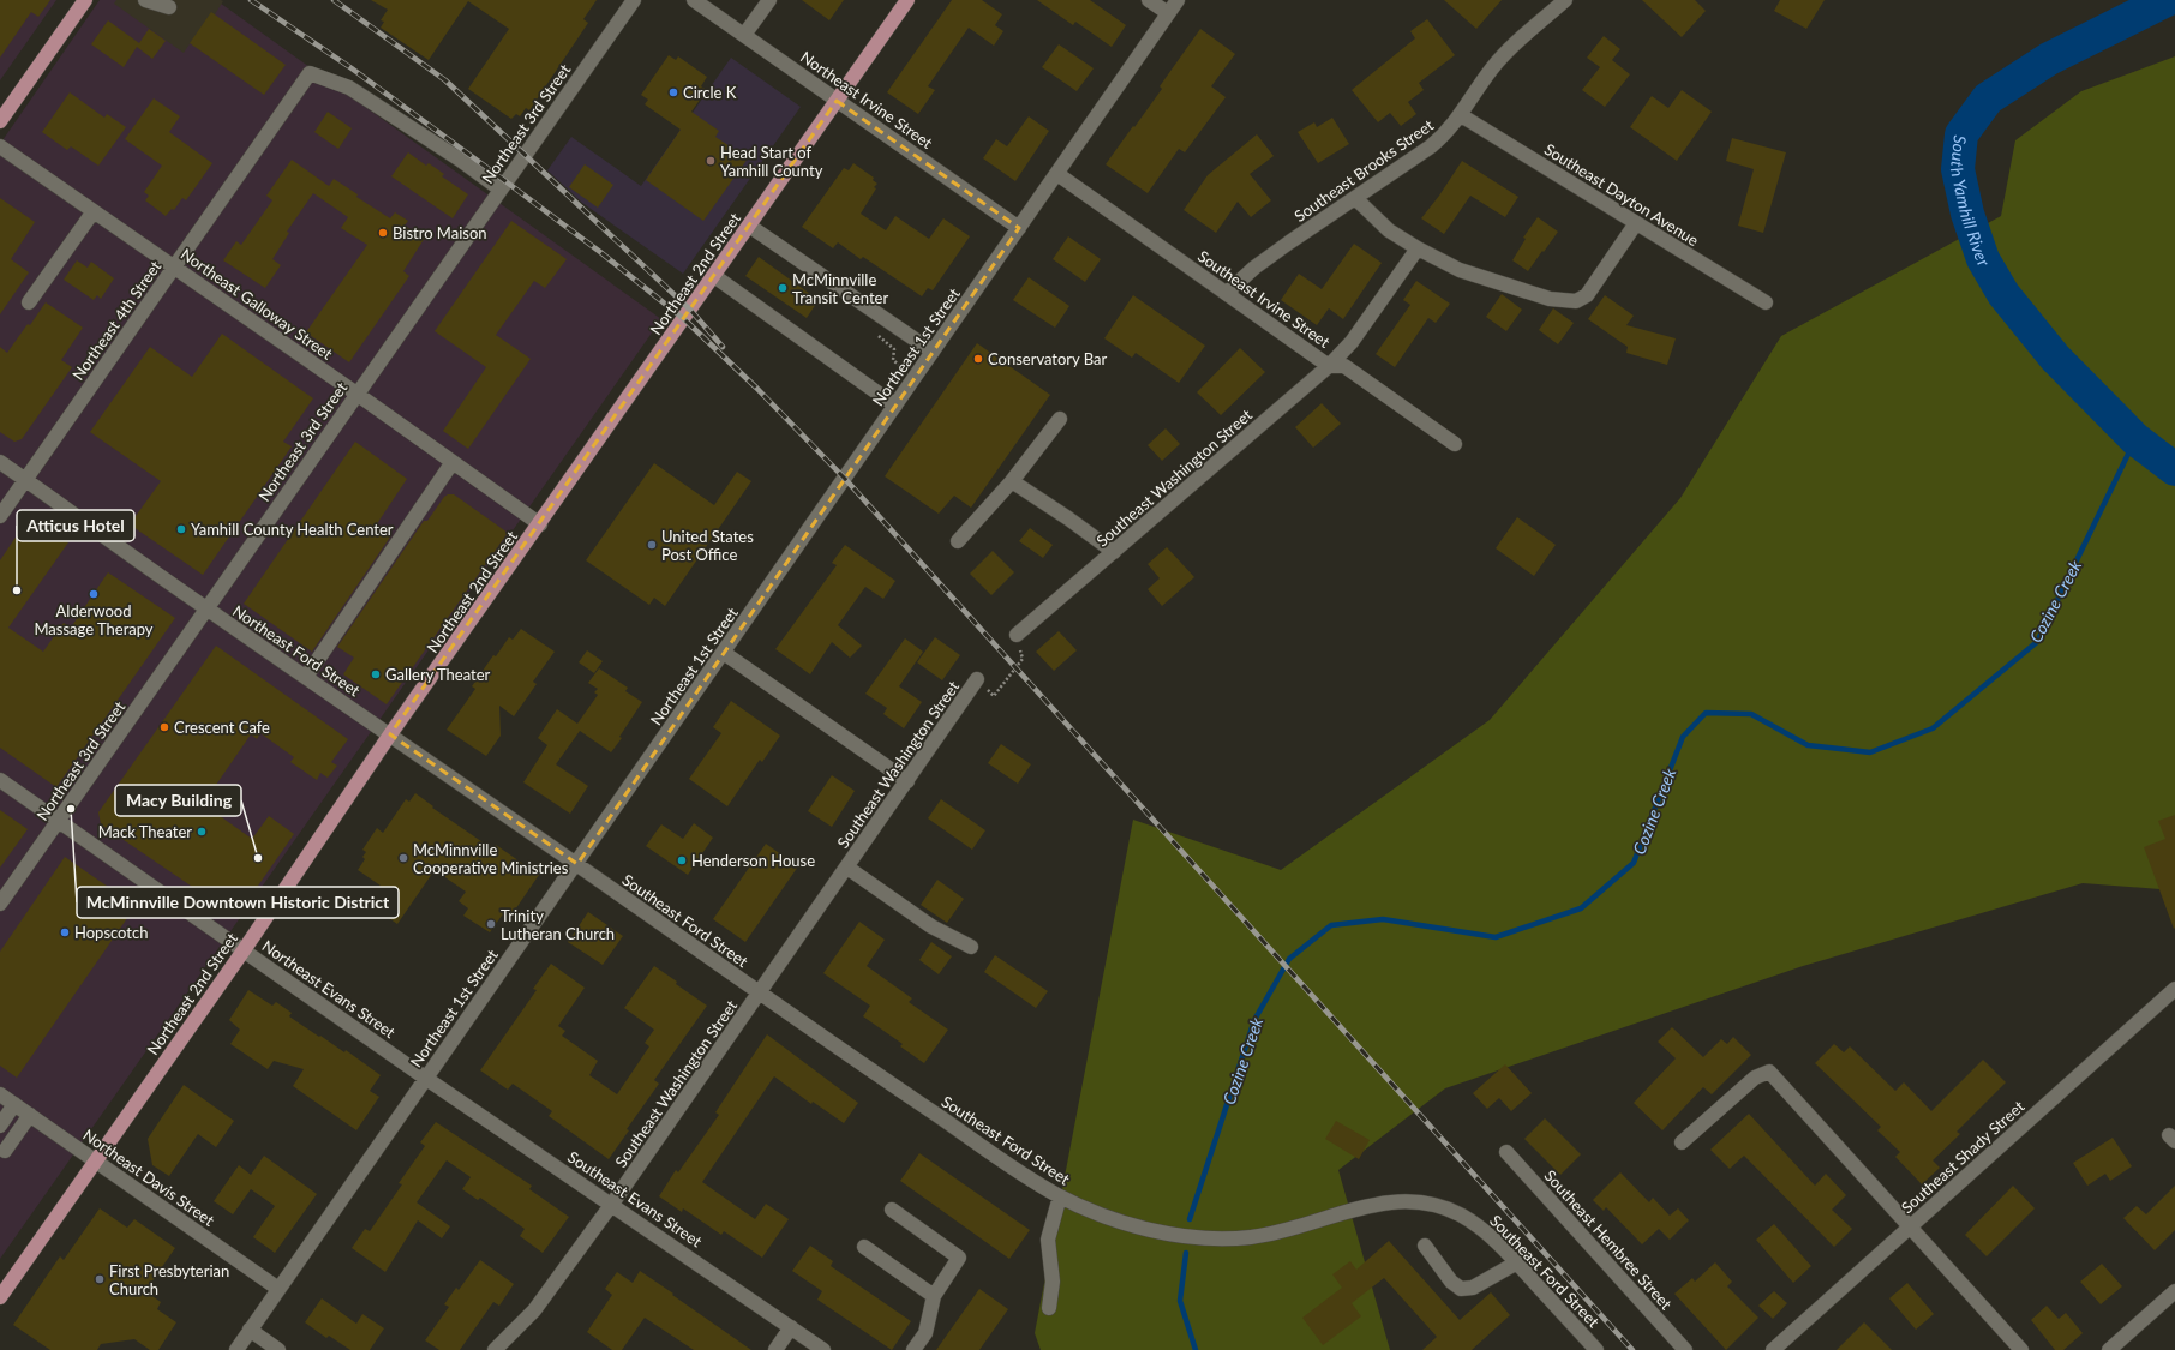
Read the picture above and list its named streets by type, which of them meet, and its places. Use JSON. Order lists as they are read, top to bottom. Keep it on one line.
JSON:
{"streets":{"main road":["Northeast 2nd Street"],"street":["Northeast Irvine Street","Northeast 3rd Street","Southeast Brooks Street","Southeast Dayton Avenue","Southeast Irvine Street","Northeast Galloway Street","Northeast 4th Street","Northeast 1st Street","Southeast Washington Street","Northeast Ford Street","Southeast Ford Street","Northeast Evans Street","Southeast Shady Street","Northeast Davis Street","Southeast Evans Street","Southeast Hembree Street"]},"crossings":[["Northeast Irvine Street","Northeast 2nd Street"],["Northeast Irvine Street","Northeast 1st Street"],["Northeast 3rd Street","Northeast Galloway Street"],["Northeast 3rd Street","Northeast 4th Street"],["Northeast 3rd Street","Northeast Ford Street"],["Northeast 3rd Street","Northeast Evans Street"],["Southeast Brooks Street","Southeast Dayton Avenue"],["Southeast Brooks Street","Southeast Irvine Street"],["Northeast 2nd Street","Northeast Galloway Street"],["Northeast 2nd Street","Northeast Ford Street"],["Northeast 2nd Street","Northeast Evans Street"],["Northeast 2nd Street","Northeast Davis Street"],["Southeast Irvine Street","Northeast 1st Street"],["Southeast Irvine Street","Southeast Washington Street"],["Northeast Galloway Street","Northeast 4th Street"],["Northeast 4th Street","Northeast Ford Street"],["Northeast 1st Street","Northeast Ford Street"],["Northeast 1st Street","Southeast Ford Street"],["Northeast 1st Street","Northeast Evans Street"],["Northeast 1st Street","Northeast Davis Street"],["Northeast 1st Street","Southeast Evans Street"],["Southeast Washington Street","Southeast Ford Street"],["Southeast Washington Street","Southeast Evans Street"],["Northeast Ford Street","Southeast Ford Street"],["Northeast Evans Street","Southeast Evans Street"]],"water":["South Yamhill River","Cozine Creek"],"places":["Circle K","Head Start of Yamhill County","Bistro Maison","McMinnville Transit Center","Conservatory Bar","Yamhill County Health Center","United States Post Office","Atticus Hotel","Alderwood Massage Therapy","Gallery Theater","Crescent Cafe","McMinnville Downtown Historic District","Mack Theater","Macy Building","McMinnville Cooperative Ministries","Henderson House","Trinity Lutheran Church","Hopscotch","First Presbyterian Church"]}
